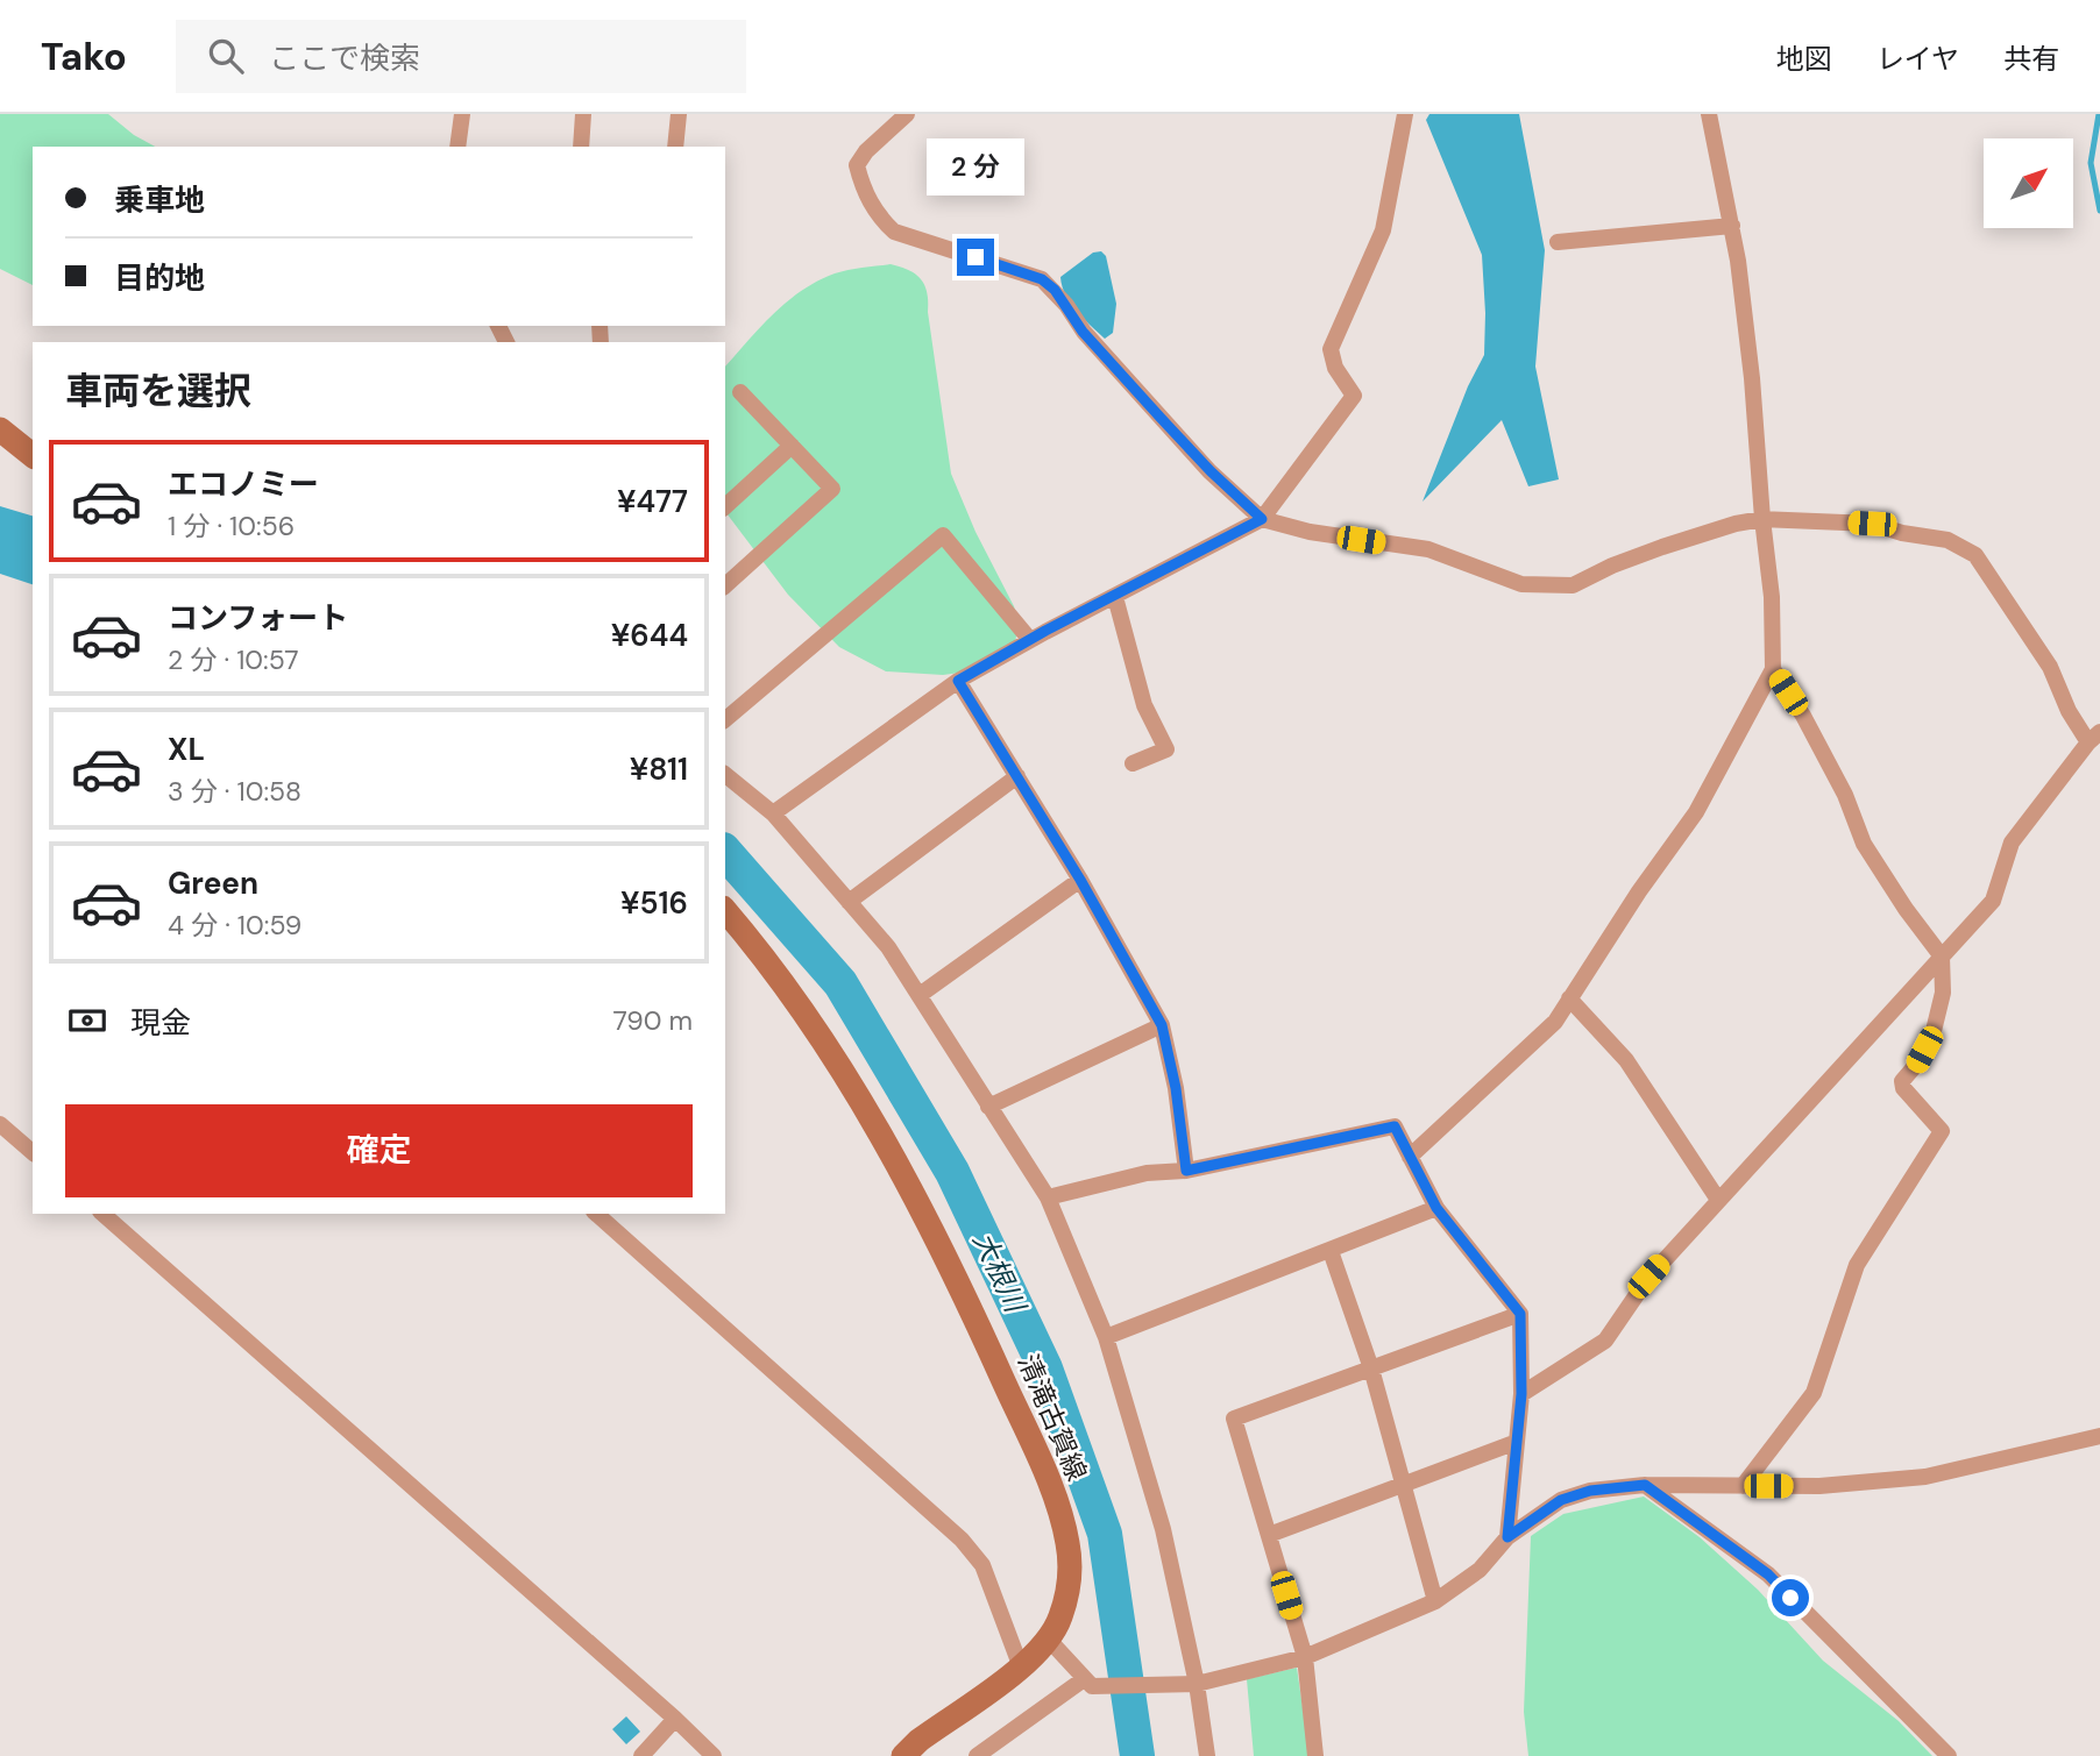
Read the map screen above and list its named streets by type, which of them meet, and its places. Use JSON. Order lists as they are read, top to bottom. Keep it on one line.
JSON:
{"streets":{"main road":["清滝古賀線"]},"water":["大根川"],"north":"top right","page":{"header":"Tako","search":"ここで検索","nav":["地図","レイヤ","共有"],"bubble":"2 分","banner":["乗車地","目的地"],"heading":"車両を選択","list":[{"name":"エコノミー","note":"1 分 · 10:56","value":"¥477"},{"name":"コンフォート","note":"2 分 · 10:57","value":"¥644"},{"name":"XL","note":"3 分 · 10:58","value":"¥811"},{"name":"Green","note":"4 分 · 10:59","value":"¥516"}],"pay":["現金","790 m"],"buttons":"確定"}}
